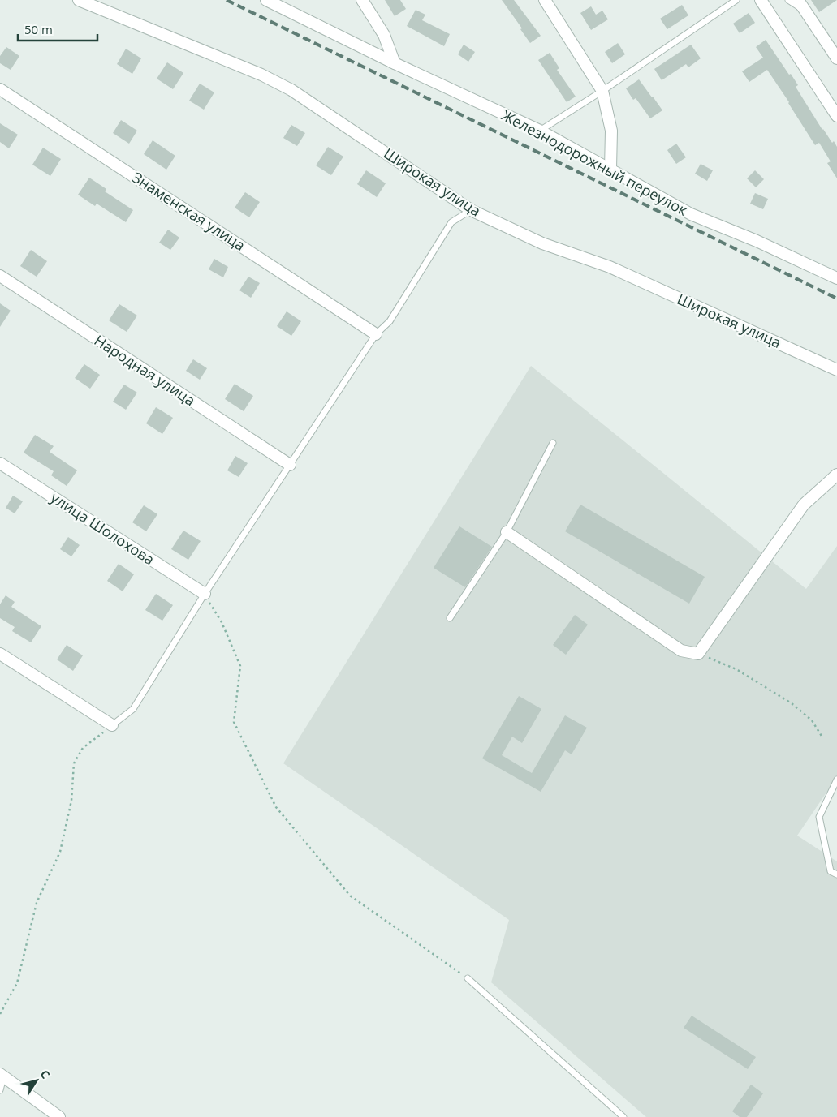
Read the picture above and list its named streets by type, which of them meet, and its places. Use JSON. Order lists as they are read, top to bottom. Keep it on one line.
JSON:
{"streets":{"street":["Железнодорожный переулок","Широкая улица","Знаменская улица","Народная улица","улица Шолохова"]},"scale_bar":"50 m","north":"top right"}
